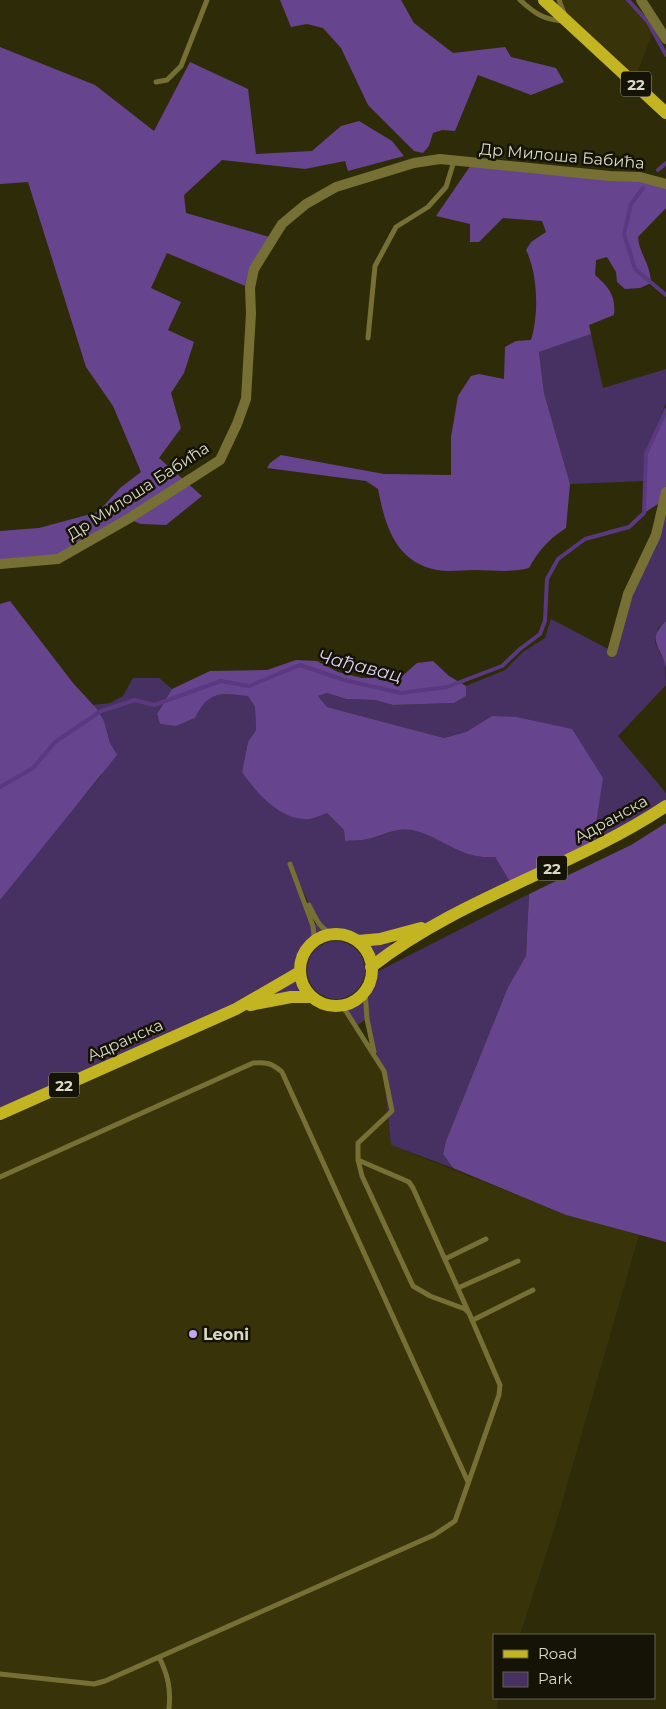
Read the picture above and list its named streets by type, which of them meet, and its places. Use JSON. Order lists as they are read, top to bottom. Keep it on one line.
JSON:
{"streets":{"main road":["22","Адранска"],"street":["Др Милоша Бабића"]},"crossings":[["22","Адранска"]],"water":["Чађавац"],"places":["Leoni"],"legend":["Road","Park"]}
